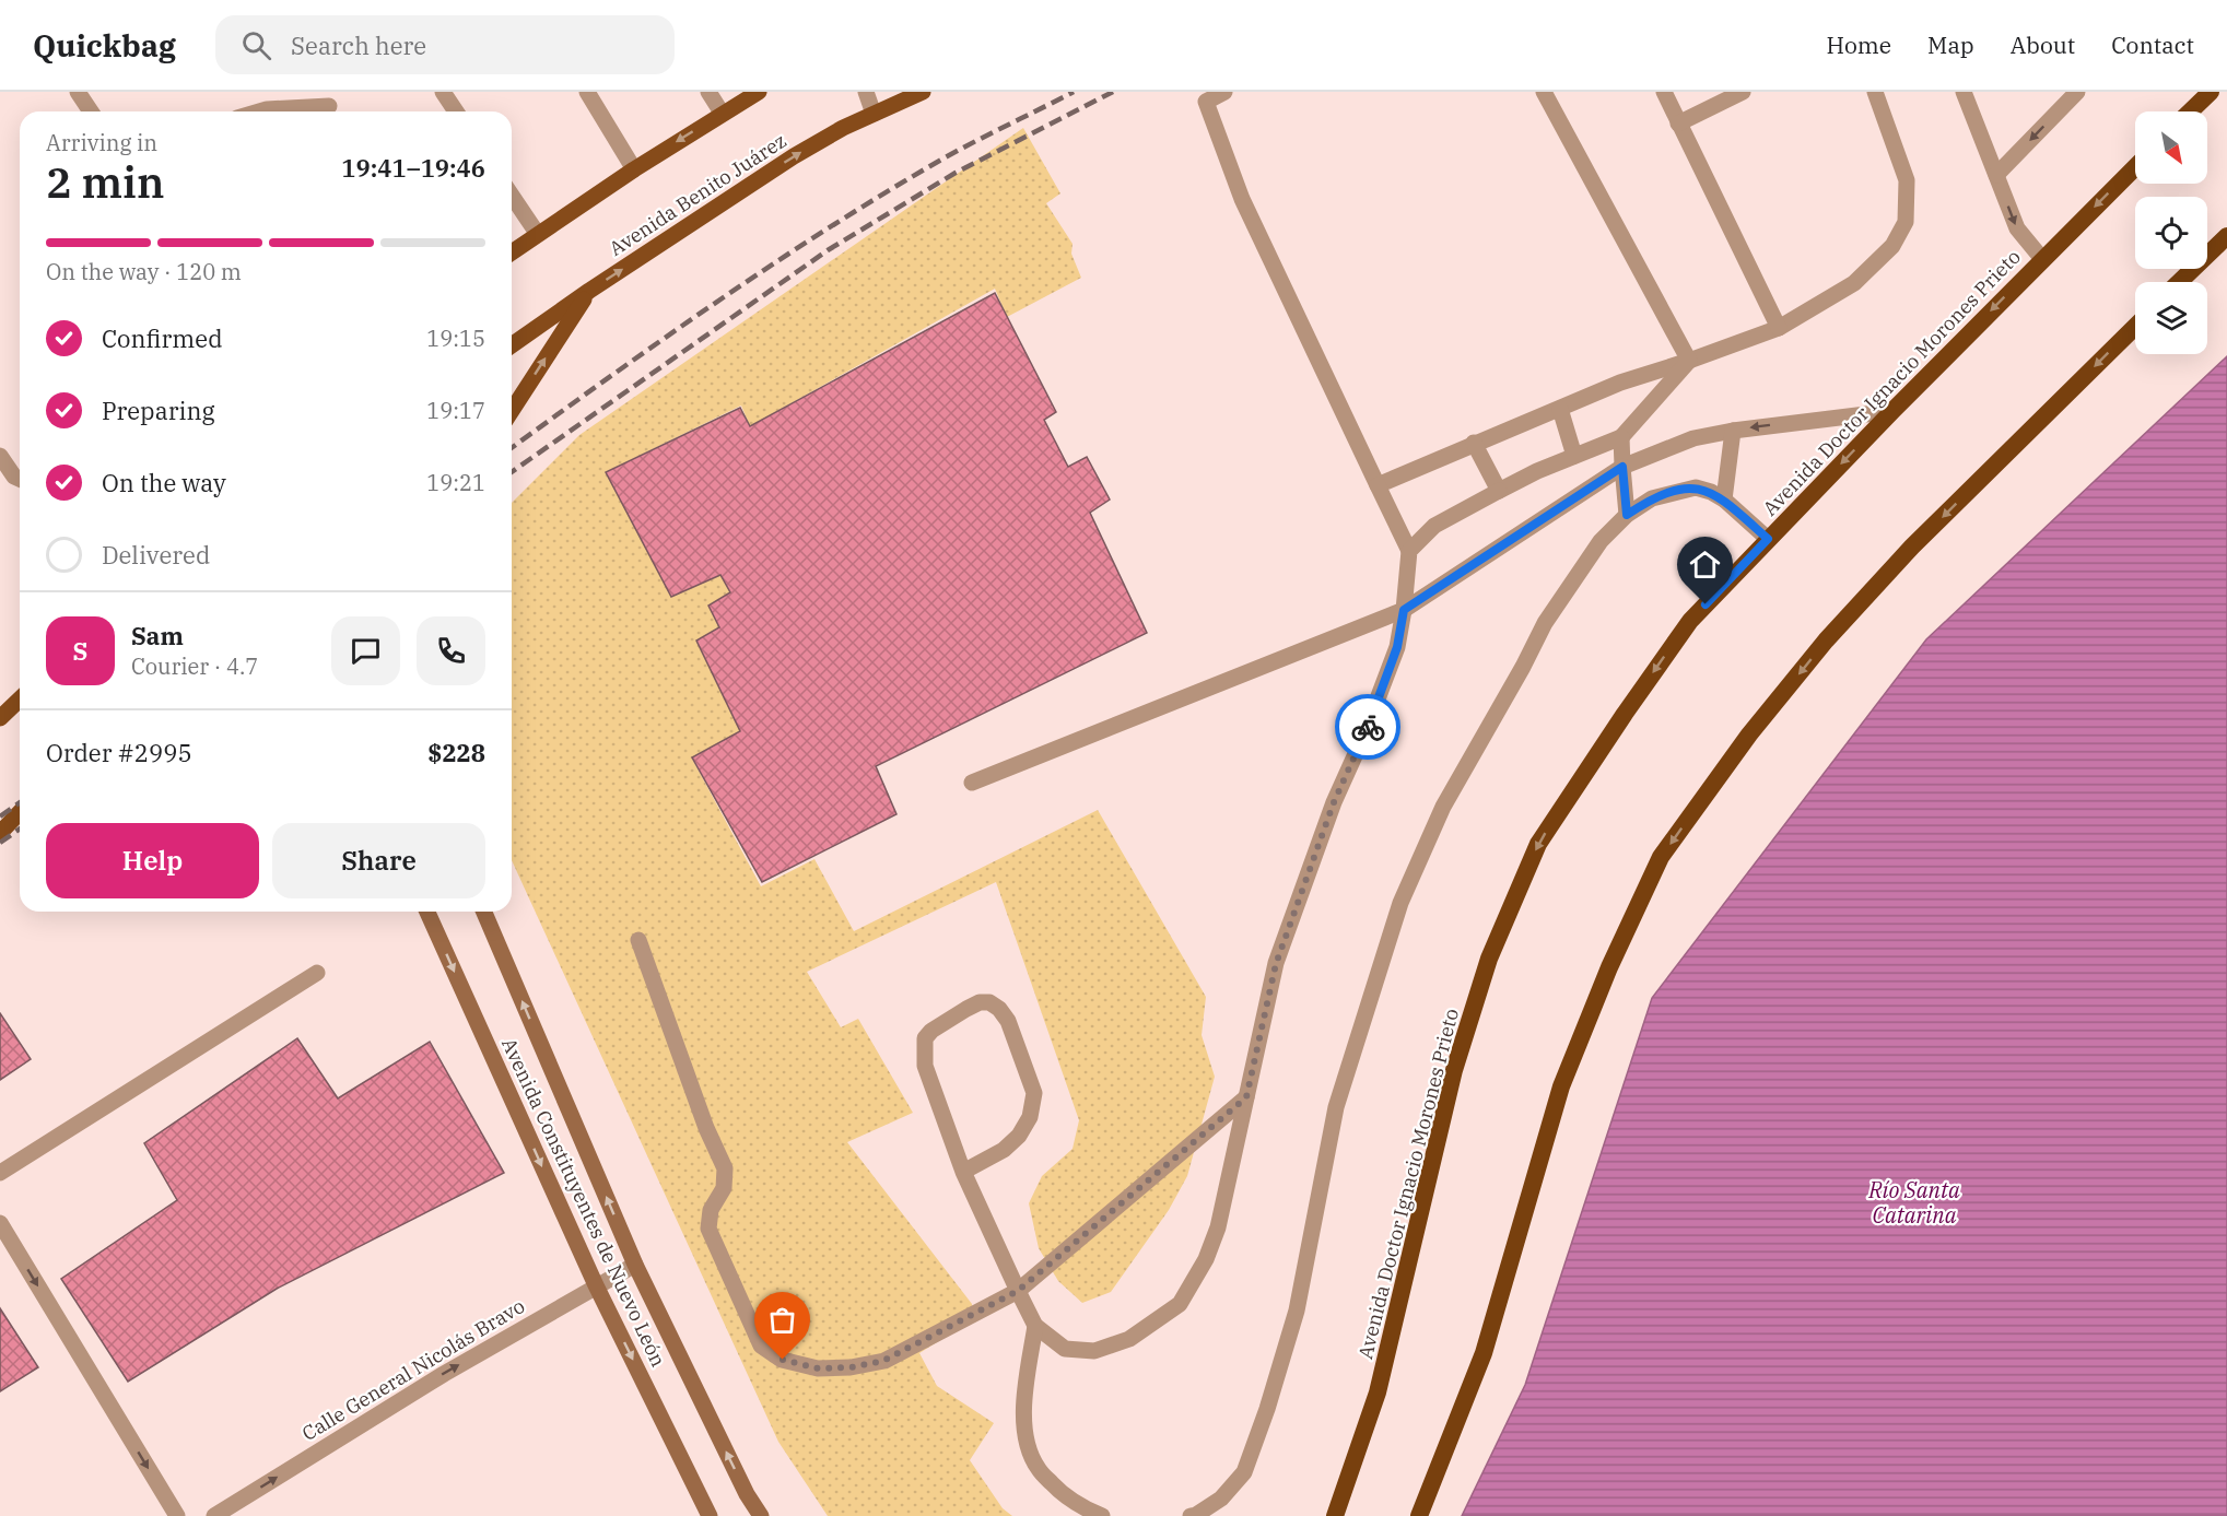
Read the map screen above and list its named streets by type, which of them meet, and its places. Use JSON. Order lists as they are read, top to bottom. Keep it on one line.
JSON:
{"streets":{"highway":["Avenida Doctor Ignacio Morones Prieto"],"main road":["Avenida Benito Juárez","Avenida Constituyentes de Nuevo León"],"street":["Calle General Nicolás Bravo"]},"crossings":[["Avenida Constituyentes de Nuevo León","Calle General Nicolás Bravo"]],"one_way":["Calle General Nicolás Bravo"],"water":["Río Santa Catarina"],"north":"bottom right","page":{"header":"Quickbag","search":"Search here","nav":["Home","Map","About","Contact"],"heading":["2 min","Arriving in","19:41–19:46"],"panel":["Sam","Courier · 4.7","Order #2995","$228"],"bar":"On the way · 120 m","list":[["Confirmed","19:15"],["Preparing","19:17"],["On the way","19:21"],"Delivered"],"round":"S","buttons":["Help","Share"]}}
